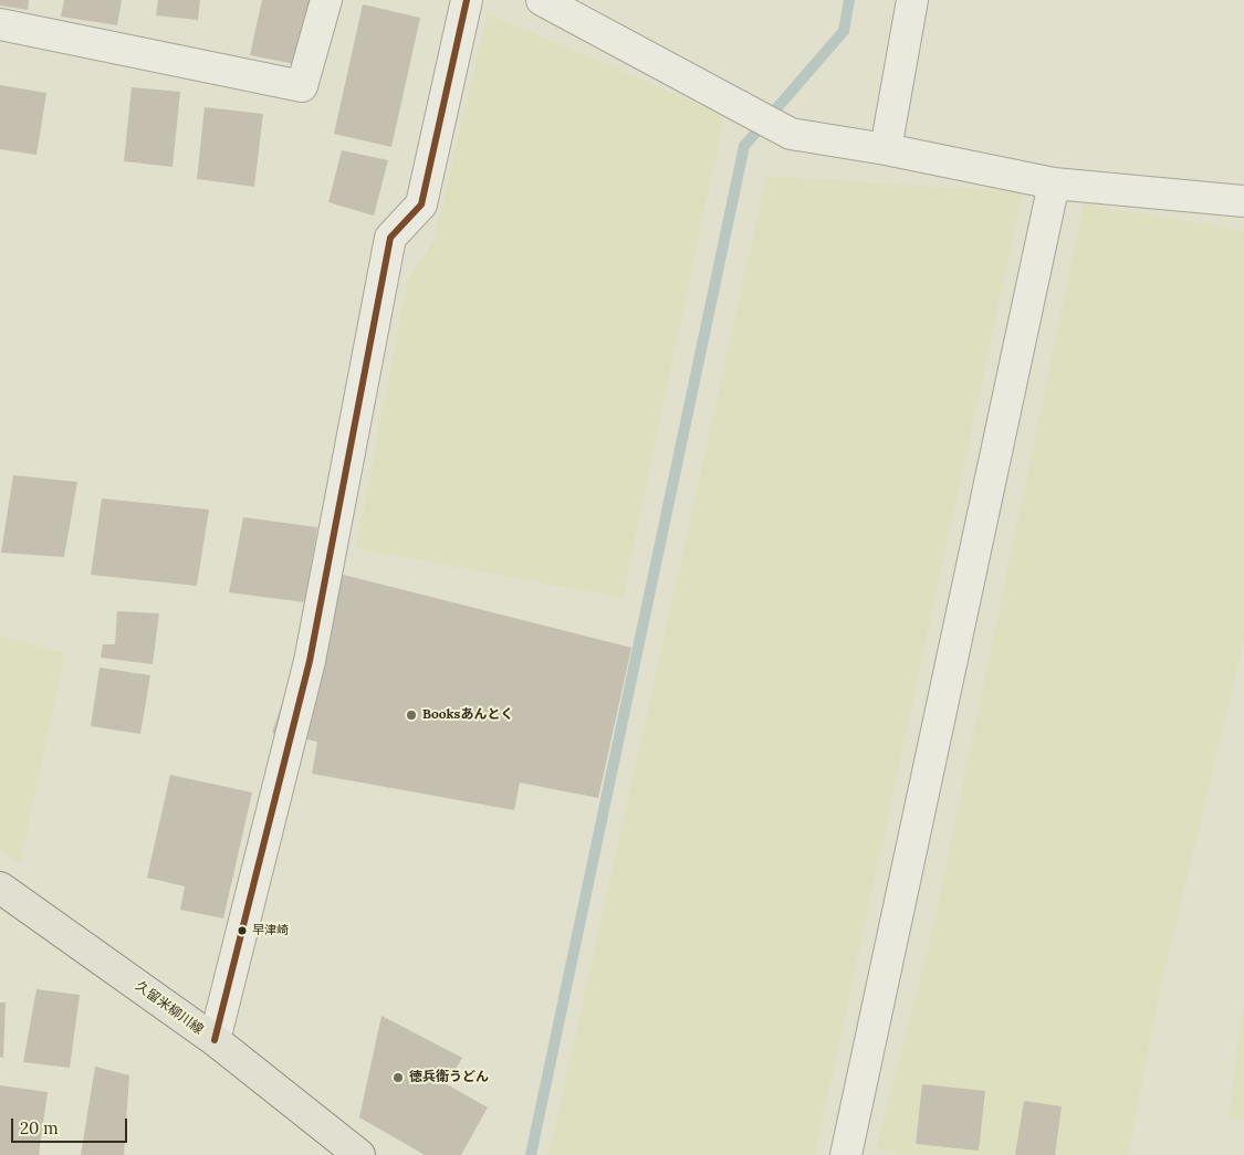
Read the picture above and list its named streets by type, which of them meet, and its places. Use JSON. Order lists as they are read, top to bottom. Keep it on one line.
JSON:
{"streets":{"main road":["久留米柳川線"]},"places":["Booksあんとく","早津崎","徳兵衛うどん"],"scale_bar":"20 m"}
